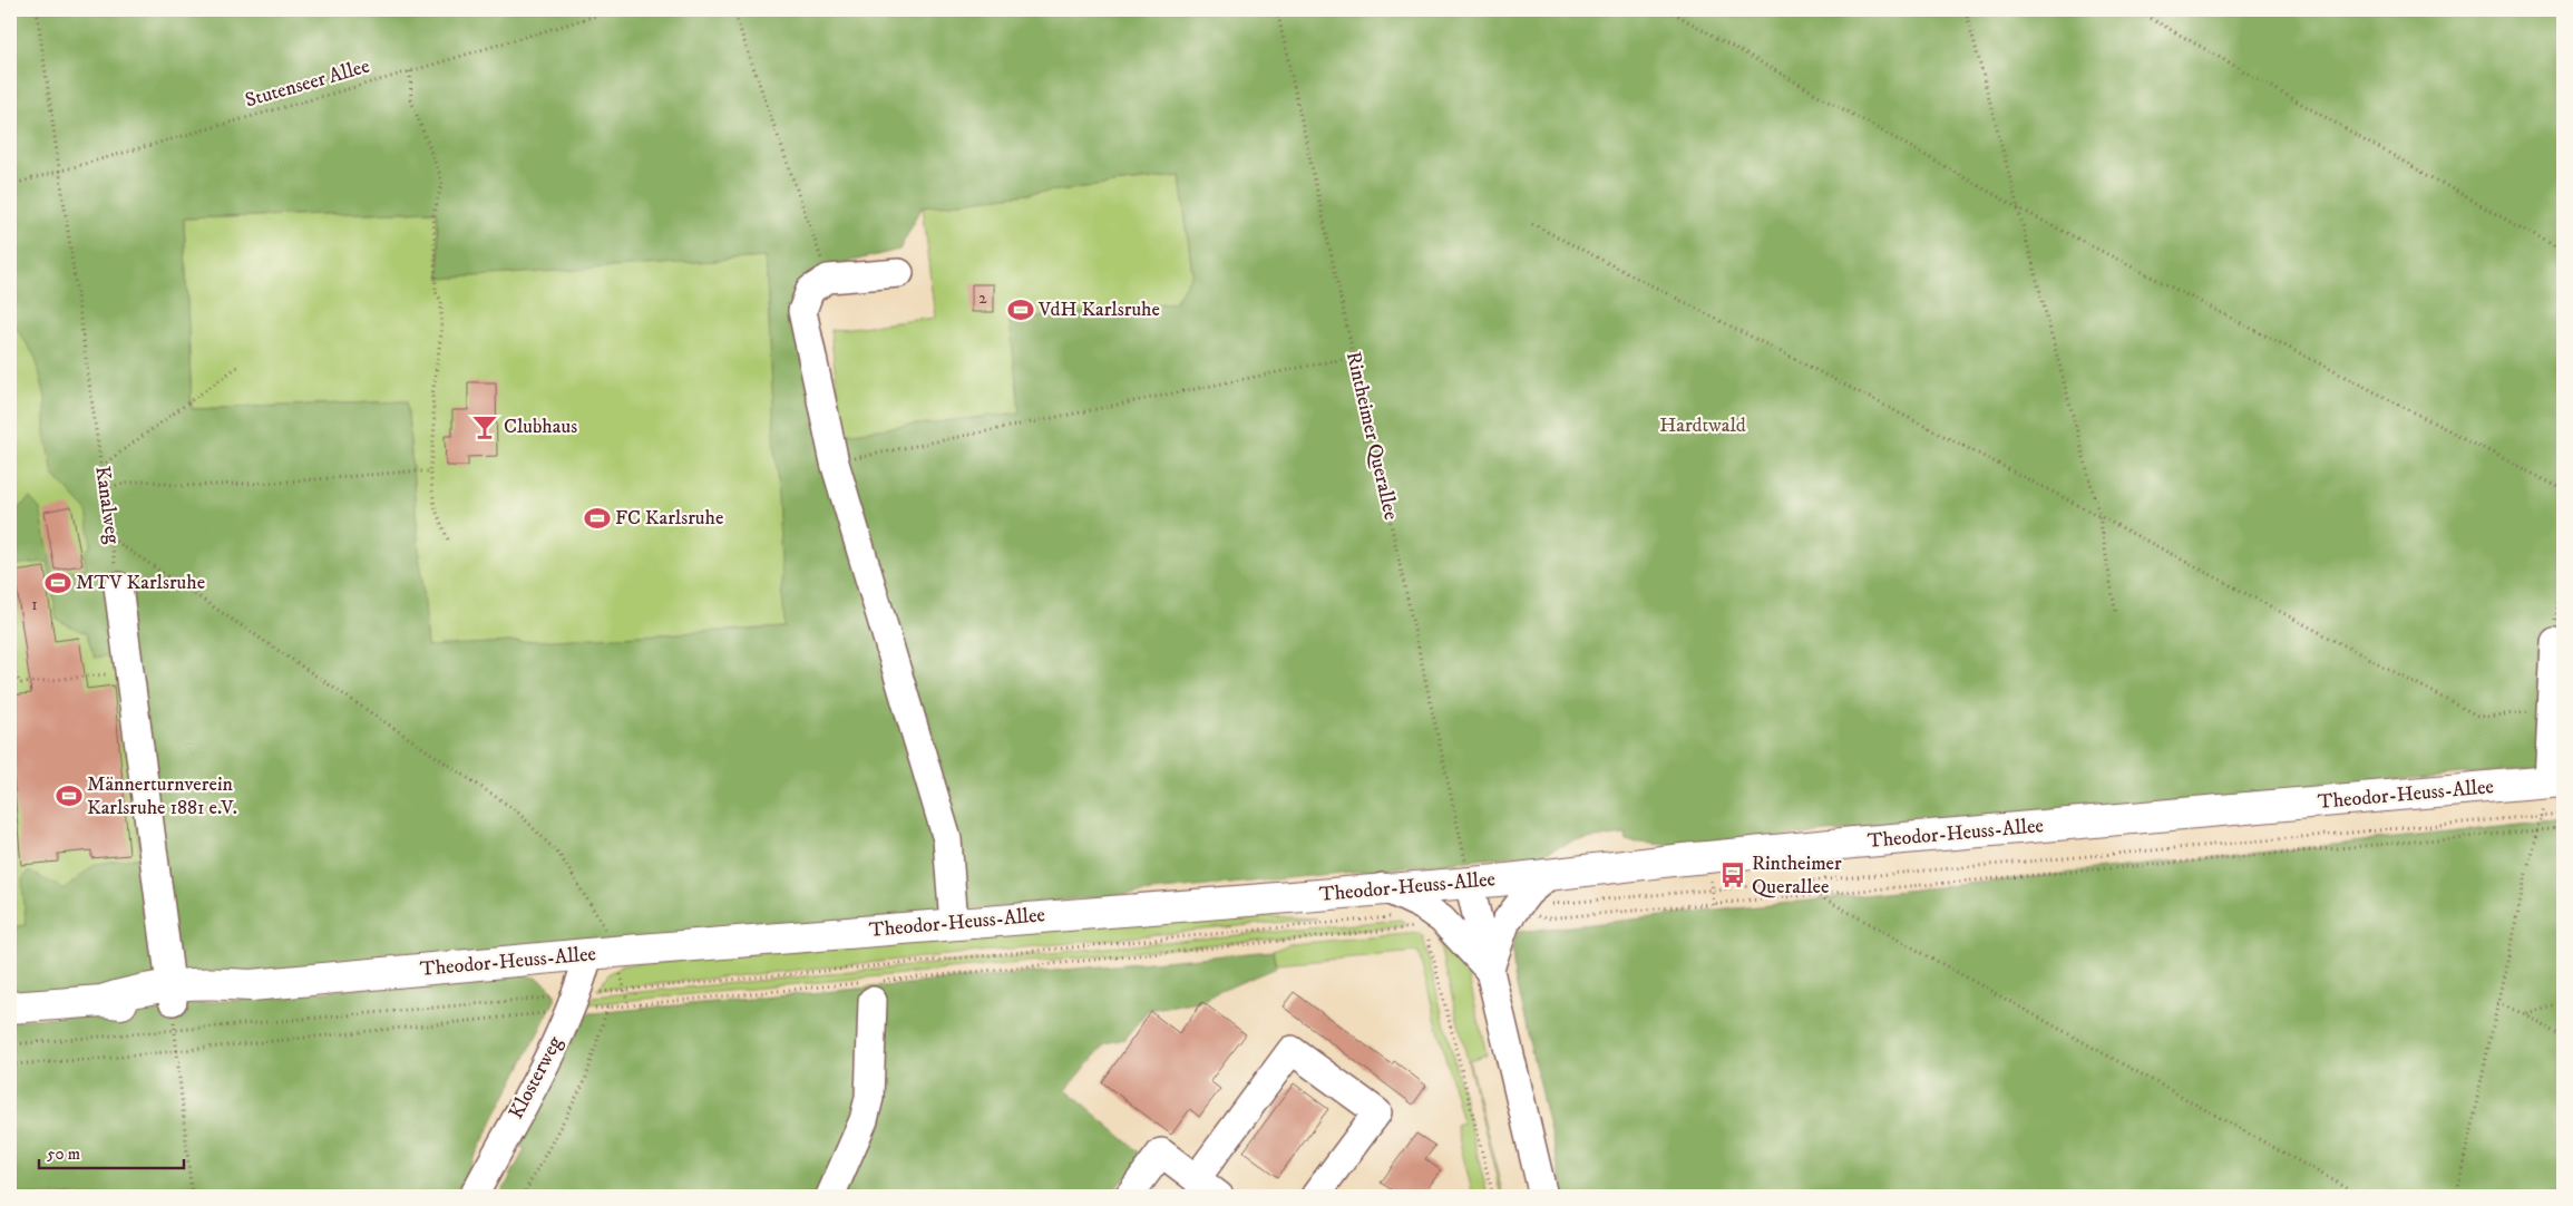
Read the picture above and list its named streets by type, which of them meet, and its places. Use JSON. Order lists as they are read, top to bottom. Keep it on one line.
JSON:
{"streets":{"main road":["Theodor-Heuss-Allee"],"street":["Klosterweg"],"path":["Stutenseer Allee","Rintheimer Querallee","Kanalweg"]},"crossings":[["Stutenseer Allee","Kanalweg"],["Rintheimer Querallee","Theodor-Heuss-Allee"],["Theodor-Heuss-Allee","Klosterweg"]],"parks":["Hardtwald"],"places":{"sports":["VdH Karlsruhe","FC Karlsruhe","MTV Karlsruhe","Männerturnverein Karlsruhe 1881 e.V."],"bar":["Clubhaus"],"bus stop":["Rintheimer Querallee"]},"house_numbers":["2","1"],"scale_bar":"50 m"}
